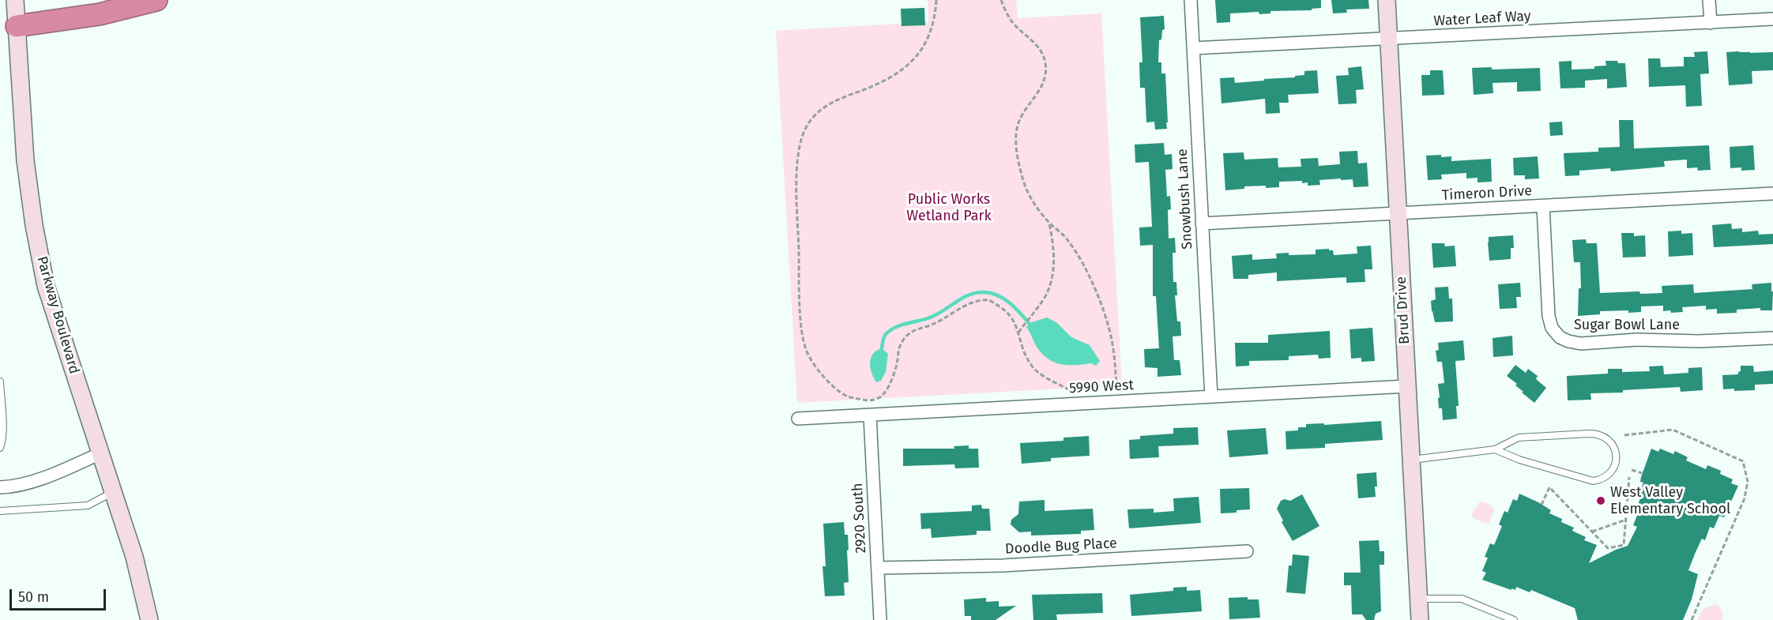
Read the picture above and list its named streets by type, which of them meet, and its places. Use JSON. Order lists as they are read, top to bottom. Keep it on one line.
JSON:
{"streets":{"main road":["Brud Drive","Parkway Boulevard"],"street":["Water Leaf Way","Timeron Drive","Snowbush Lane","Sugar Bowl Lane","5990 West","2920 South","Doodle Bug Place"]},"crossings":[["Water Leaf Way","Snowbush Lane"],["Water Leaf Way","Brud Drive"],["Timeron Drive","Snowbush Lane"],["Timeron Drive","Brud Drive"],["Timeron Drive","Sugar Bowl Lane"],["Snowbush Lane","5990 West"],["Brud Drive","5990 West"],["5990 West","2920 South"],["2920 South","Doodle Bug Place"]],"parks":["Public Works Wetland Park"],"places":["West Valley Elementary School"],"scale_bar":"50 m"}
